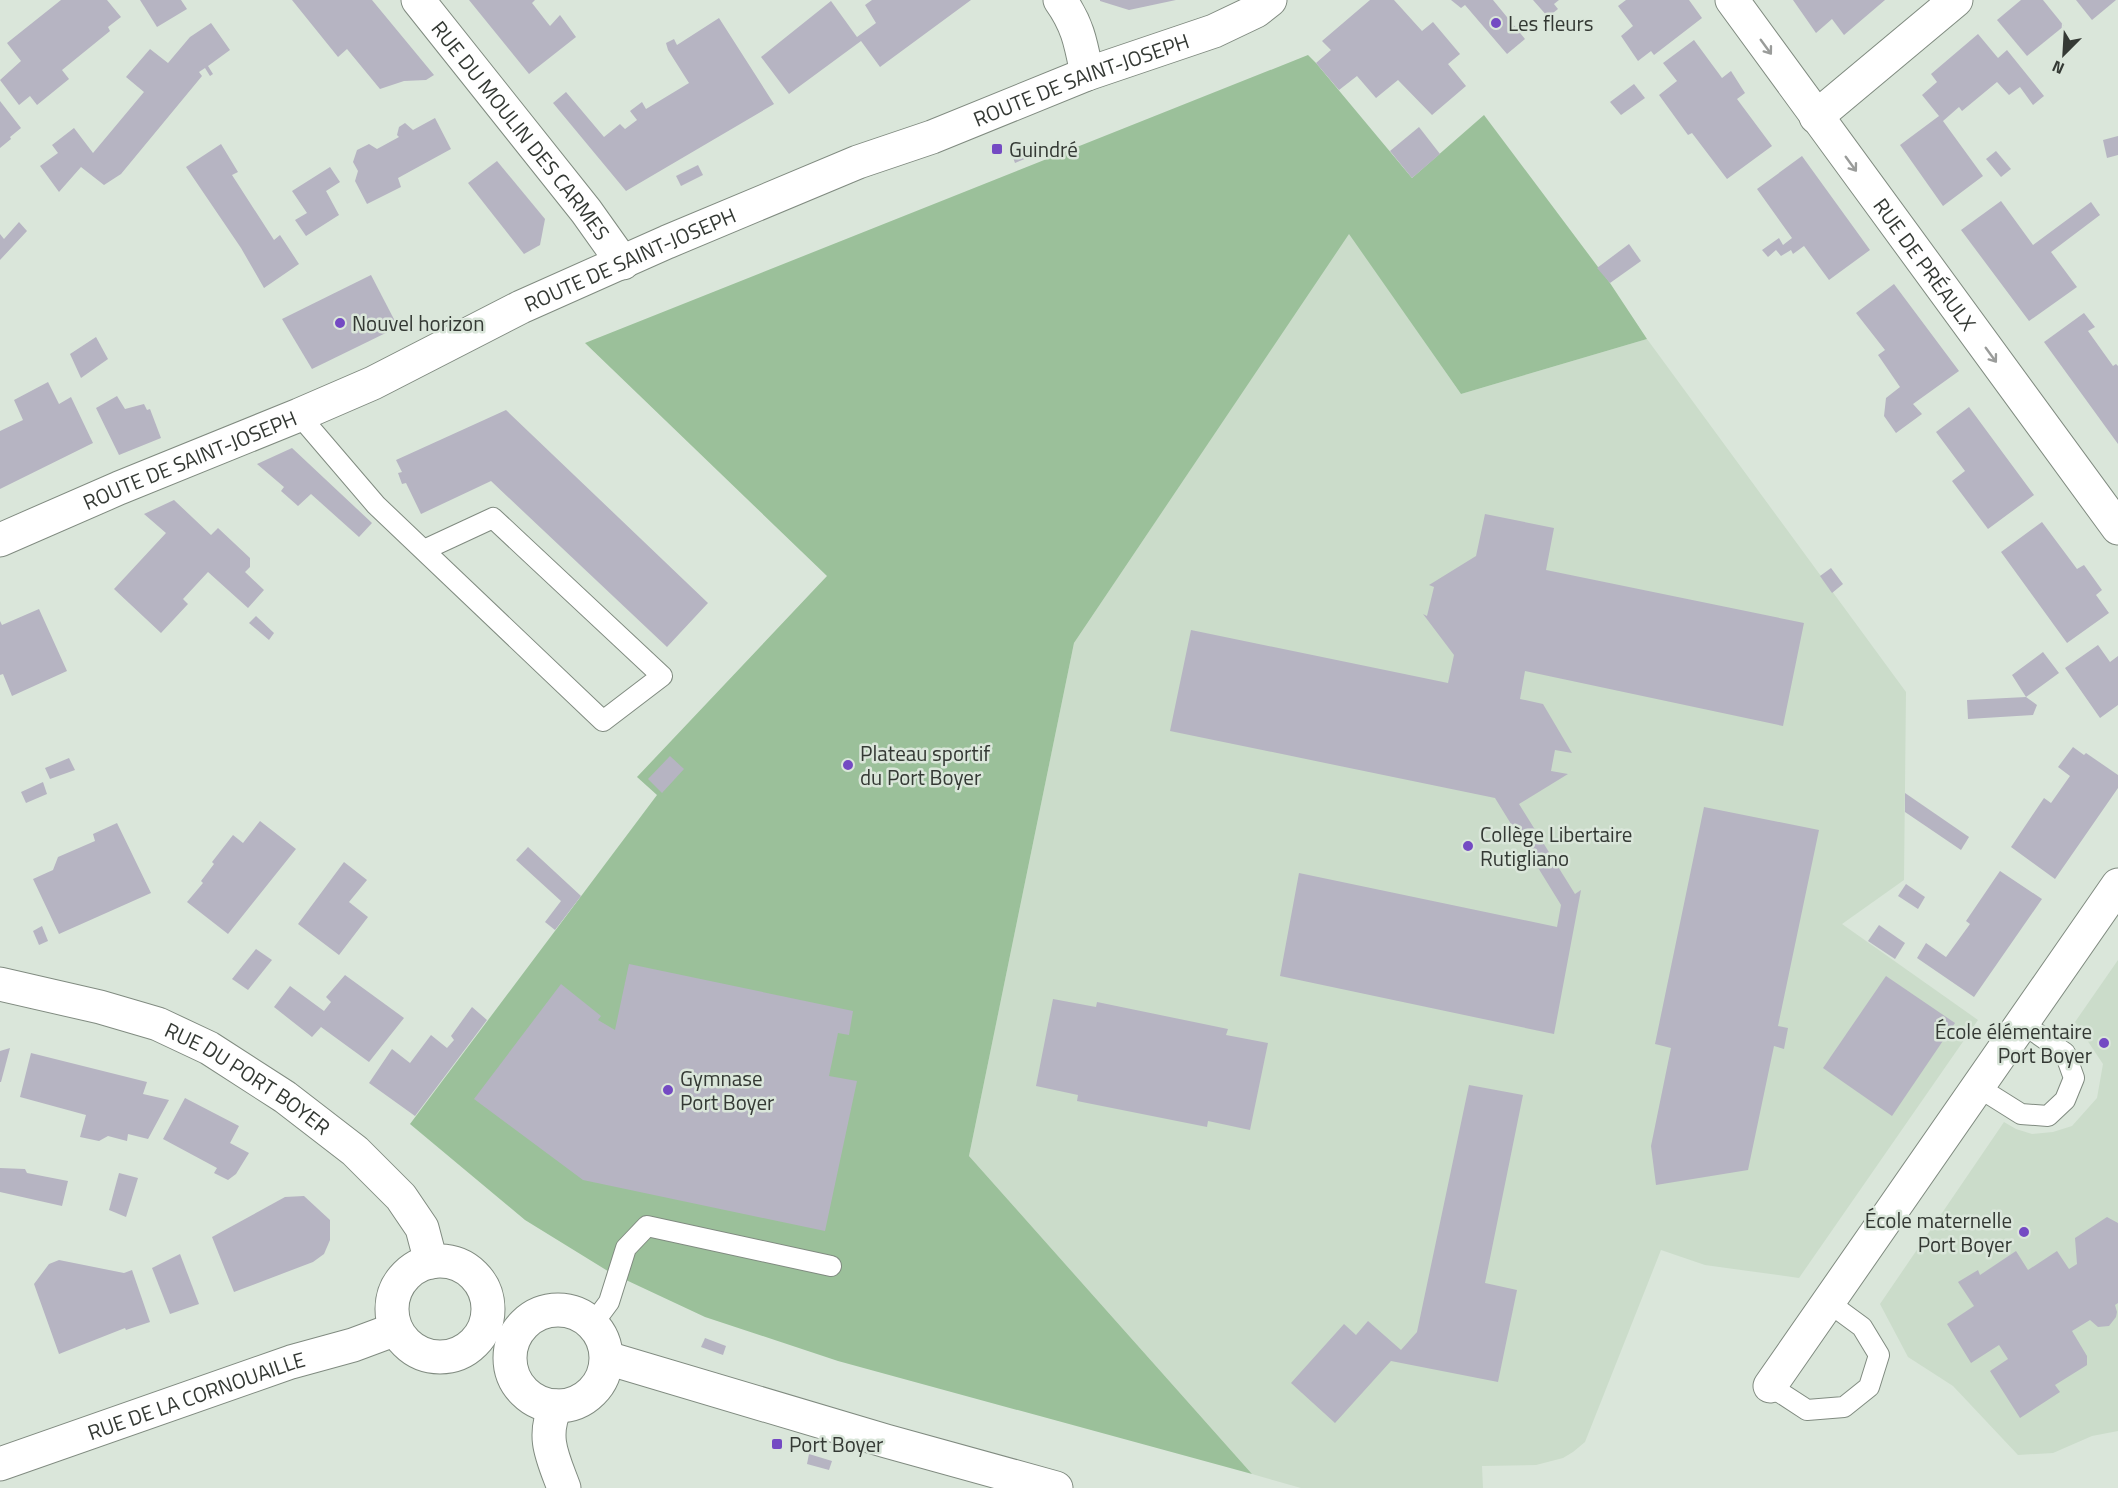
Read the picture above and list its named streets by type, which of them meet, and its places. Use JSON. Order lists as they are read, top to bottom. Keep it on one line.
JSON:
{"streets":{"street":["ROUTE DE SAINT-JOSEPH","RUE DU MOULIN DES CARMES","RUE DE PRÉAULX","RUE DU PORT BOYER","RUE DE LA CORNOUAILLE"]},"crossings":[["ROUTE DE SAINT-JOSEPH","RUE DU MOULIN DES CARMES"],["RUE DU PORT BOYER","RUE DE LA CORNOUAILLE"]],"one_way":["RUE DE PRÉAULX"],"places":{"other":["Les fleurs","Nouvel horizon","Plateau sportif du Port Boyer","Collège Libertaire Rutigliano","École élémentaire Port Boyer","Gymnase Port Boyer","École maternelle Port Boyer"],"transit":["Guindré","Port Boyer"]},"north":"bottom left"}
